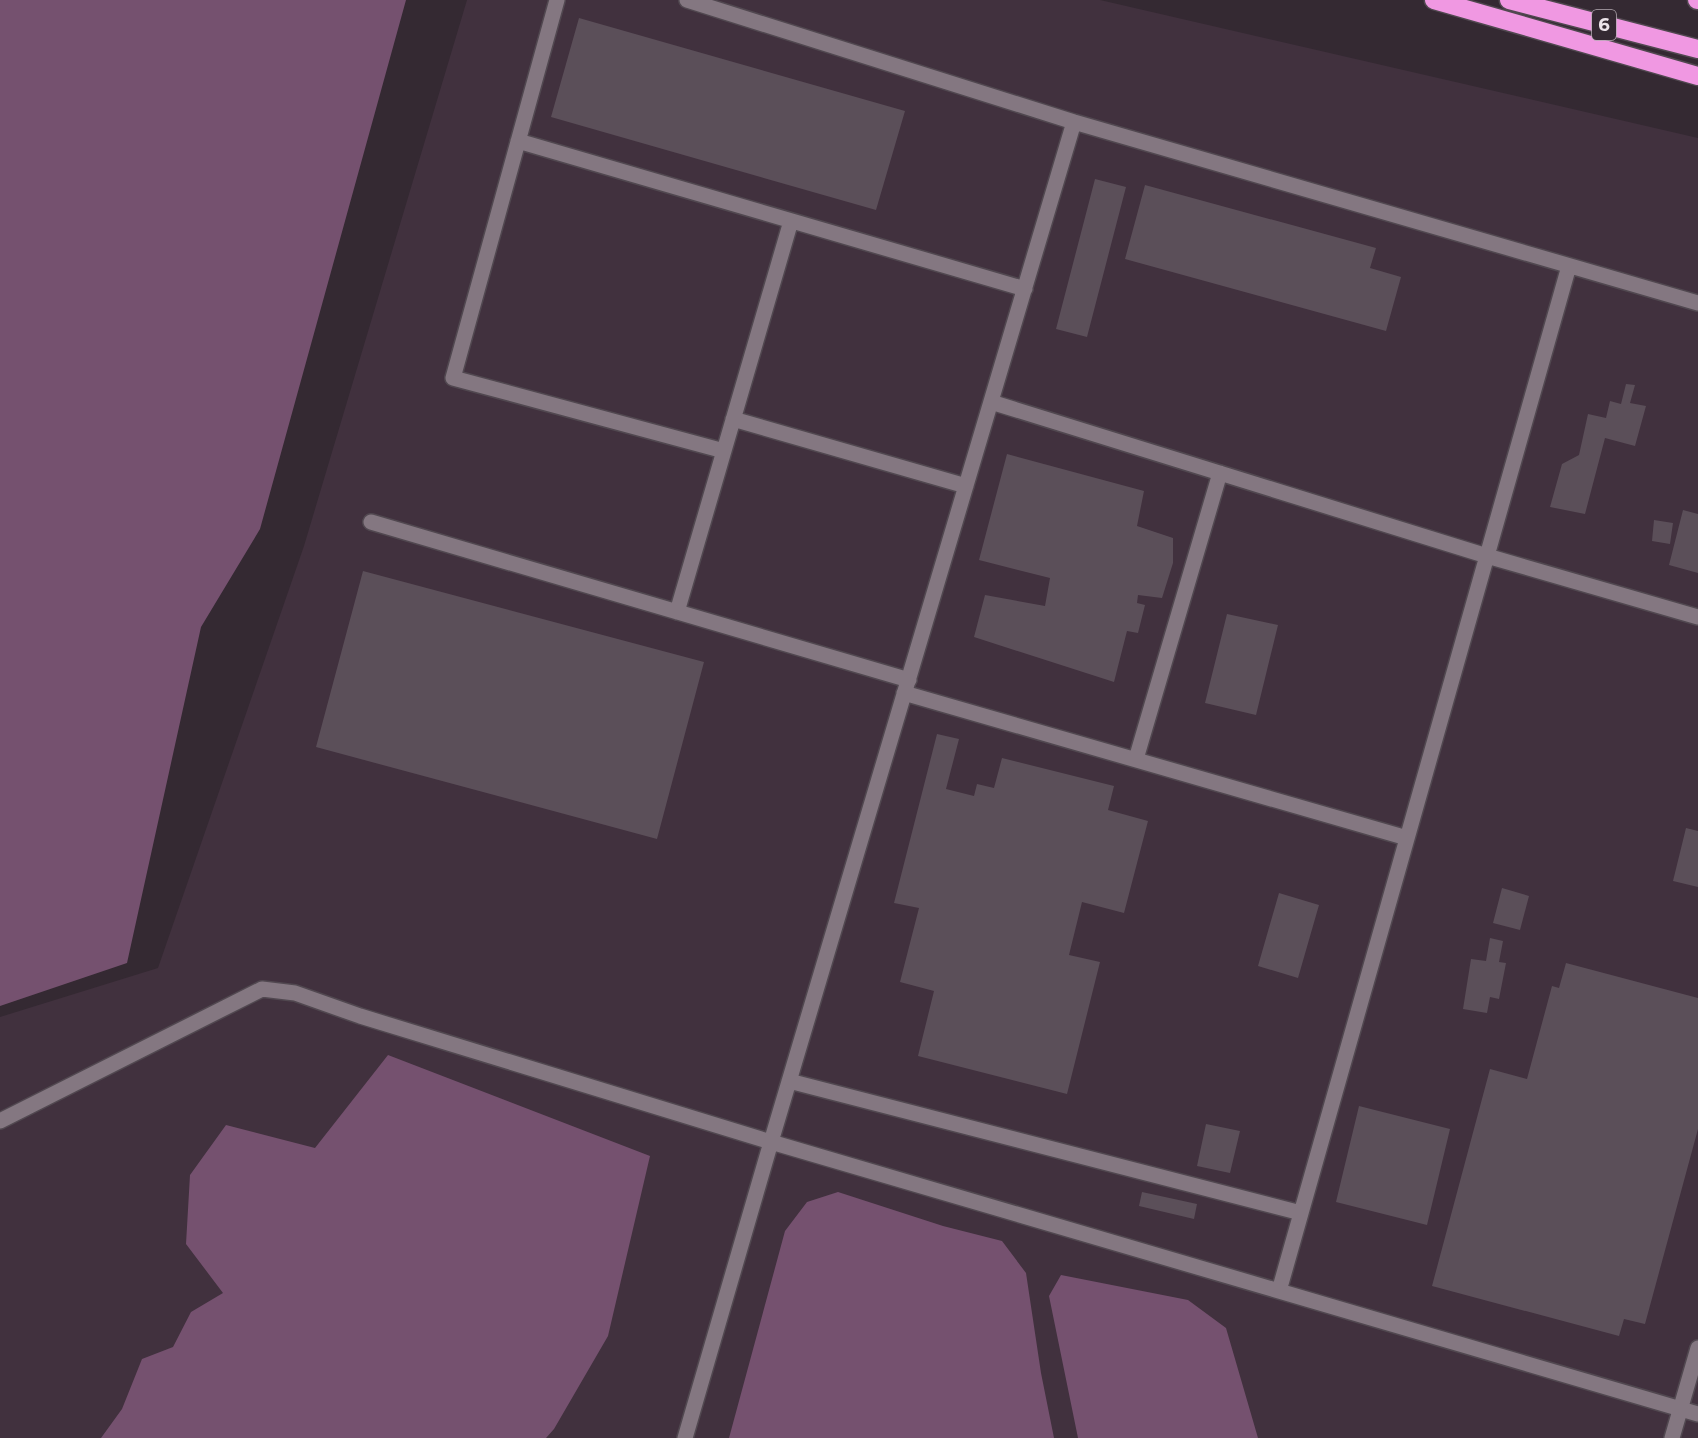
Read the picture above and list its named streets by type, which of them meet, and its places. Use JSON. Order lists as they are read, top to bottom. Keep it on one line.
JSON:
{"streets":{"highway":["6"]}}
